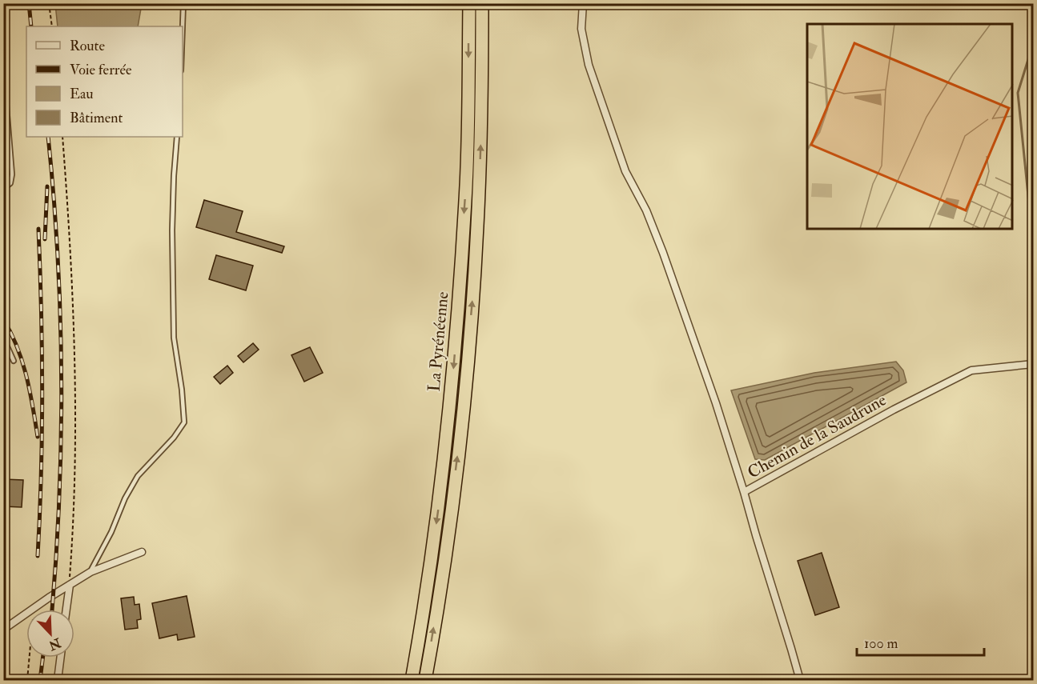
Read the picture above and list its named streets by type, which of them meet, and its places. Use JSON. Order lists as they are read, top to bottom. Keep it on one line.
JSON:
{"streets":{"highway":["La Pyrénéenne"],"street":["Chemin de la Saudrune"]},"legend":["Route","Voie ferrée","Eau","Bâtiment"],"scale_bar":"100 m","north":"bottom right"}
